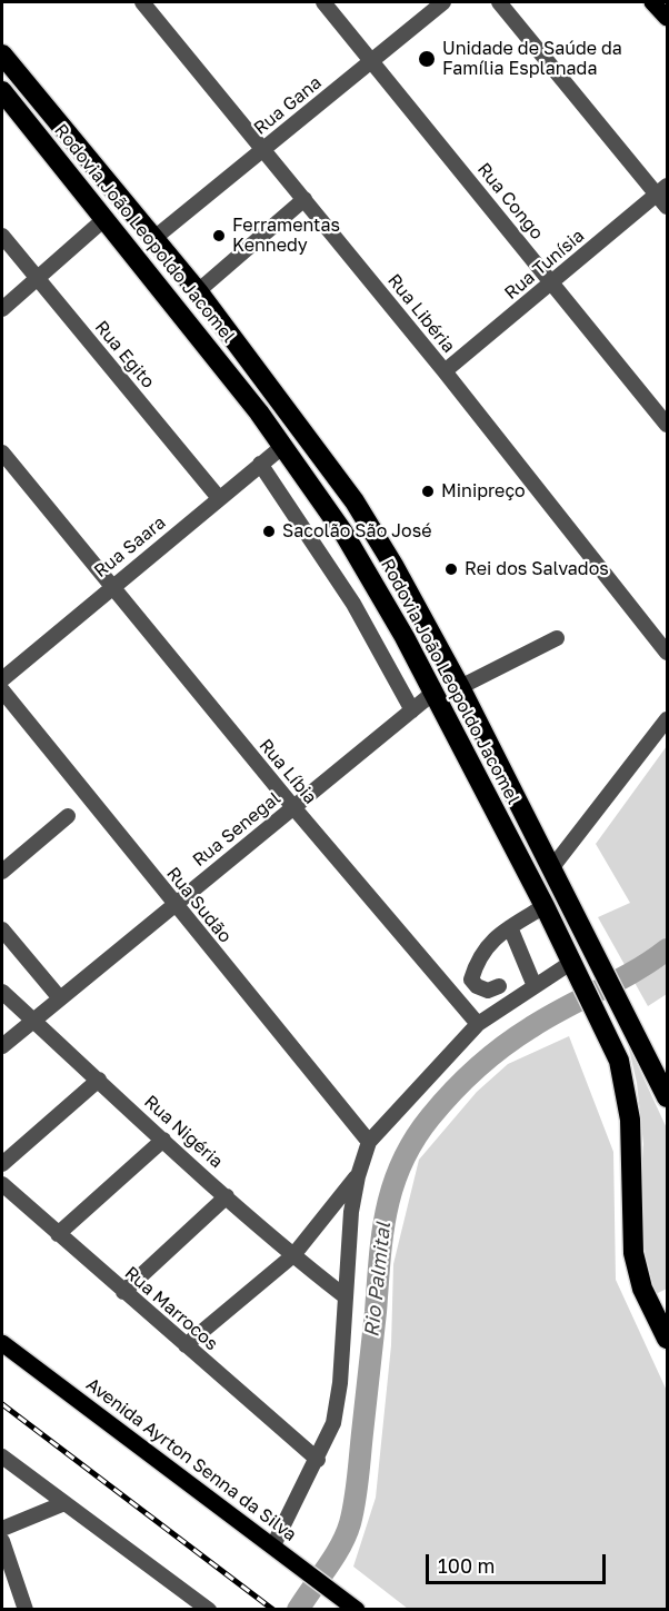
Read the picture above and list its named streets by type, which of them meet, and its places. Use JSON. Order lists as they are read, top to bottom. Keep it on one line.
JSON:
{"streets":{"highway":["Rodovia João Leopoldo Jacomel"],"main road":["Avenida Ayrton Senna da Silva"],"street":["Rua Gana","Rua Congo","Rua Tunísia","Rua Libéria","Rua Egito","Rua Saara","Rua Líbia","Rua Senegal","Rua Sudão","Rua Nigéria","Rua Marrocos"]},"crossings":[["Rua Gana","Rua Congo"],["Rua Gana","Rodovia João Leopoldo Jacomel"],["Rua Gana","Rua Libéria"],["Rua Congo","Rua Tunísia"],["Rodovia João Leopoldo Jacomel","Rua Saara"],["Rodovia João Leopoldo Jacomel","Rua Senegal"],["Rua Tunísia","Rua Libéria"],["Rua Egito","Rua Saara"],["Rua Saara","Rua Líbia"],["Rua Líbia","Rua Senegal"],["Rua Senegal","Rua Sudão"],["Rua Senegal","Rua Nigéria"]],"water":["Rio Palmital"],"places":["Unidade de Saúde da Família Esplanada","Ferramentas Kennedy","Minipreço","Sacolão São José","Rei dos Salvados"],"scale_bar":"100 m"}
